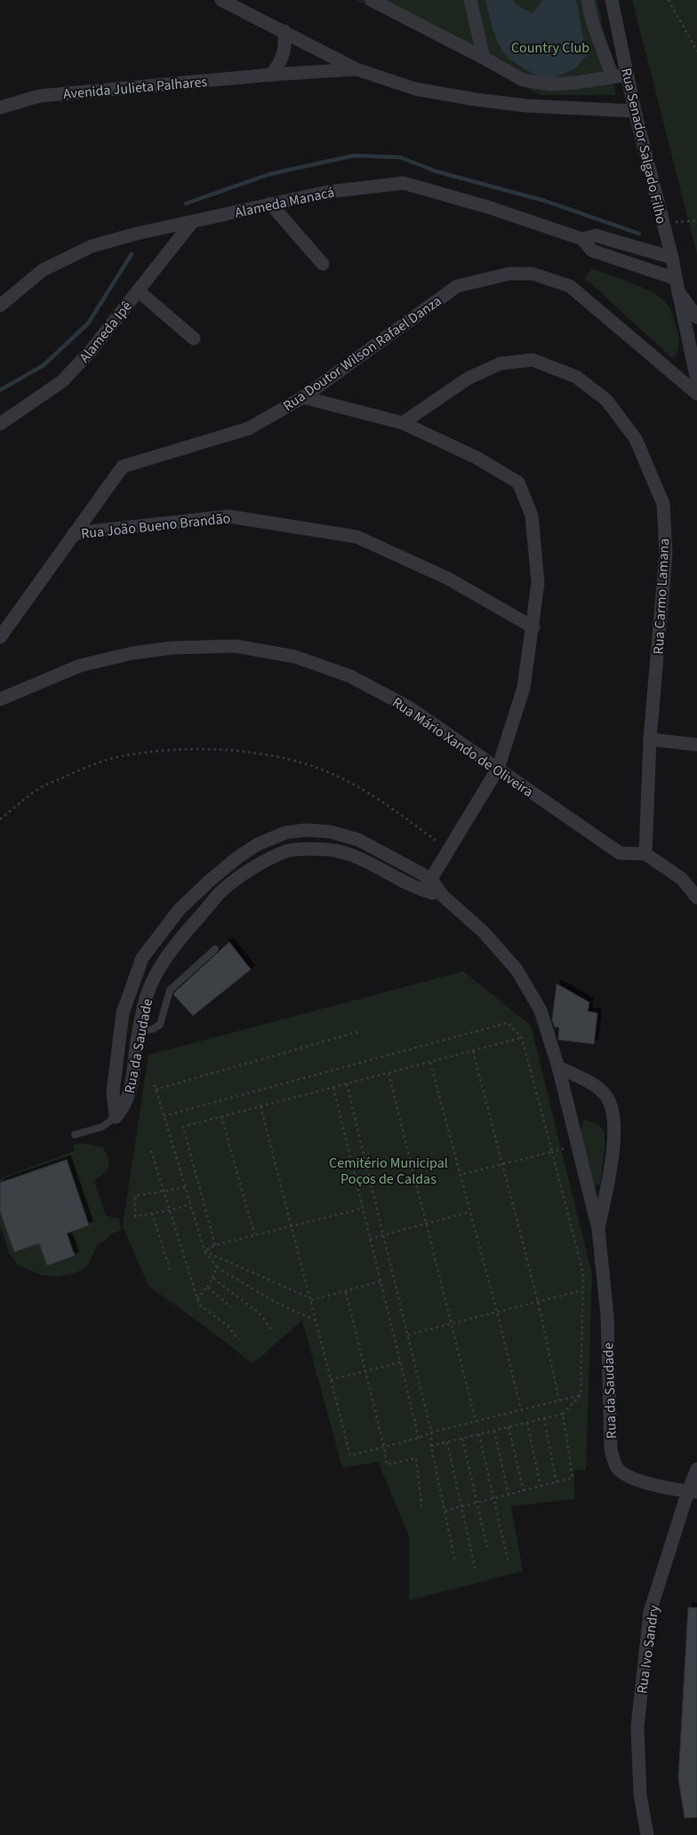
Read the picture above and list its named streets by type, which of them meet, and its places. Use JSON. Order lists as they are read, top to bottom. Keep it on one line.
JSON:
{"streets":{"street":["Avenida Julieta Palhares","Rua Senador Salgado Filho","Alameda Manacá","Alameda Ipê","Rua Doutor Wilson Rafael Danza","Rua João Bueno Brandão","Rua Carmo Lamana","Rua Mário Xando de Oliveira","Rua da Saudade","Rua Ivo Sandry"]},"crossings":[["Rua Senador Salgado Filho","Alameda Manacá"],["Alameda Manacá","Alameda Ipê"],["Rua Doutor Wilson Rafael Danza","Rua João Bueno Brandão"],["Rua Carmo Lamana","Rua Mário Xando de Oliveira"],["Rua da Saudade","Rua Ivo Sandry"]],"parks":["Country Club","Cemitério Municipal Poços de Caldas"]}
